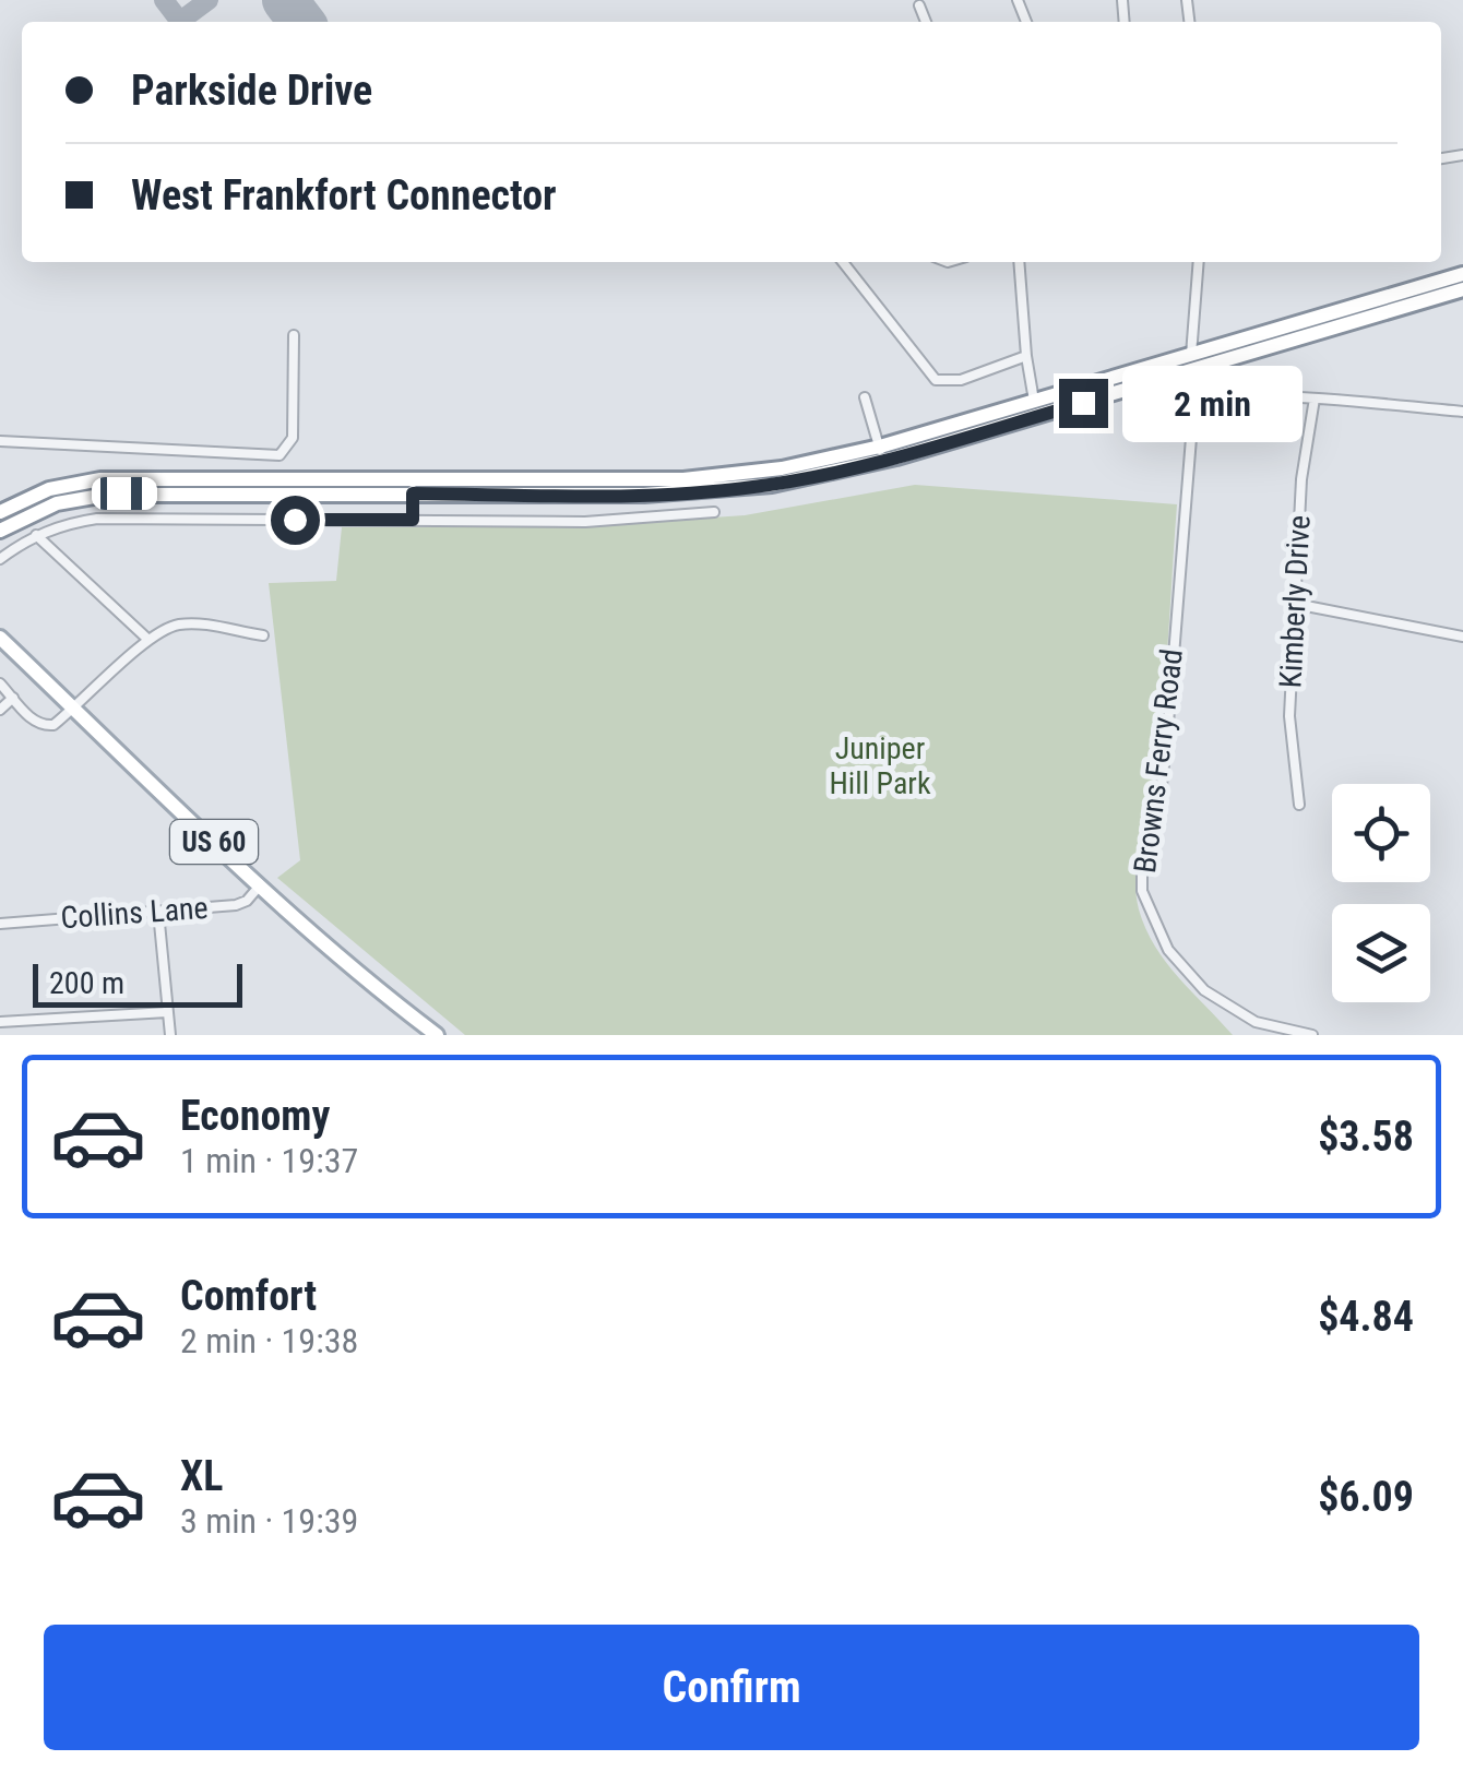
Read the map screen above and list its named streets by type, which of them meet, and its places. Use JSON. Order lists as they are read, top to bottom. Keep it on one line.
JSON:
{"streets":{"main road":["US 60"],"street":["Kimberly Drive","Browns Ferry Road","Collins Lane"]},"crossings":[["US 60","Collins Lane"]],"parks":["Juniper Hill Park"],"scale_bar":"200 m","page":{"banner":["Parkside Drive","West Frankfort Connector"],"bubble":"2 min","scale":"200 m","list":[{"name":"Economy","note":"1 min · 19:37","value":"$3.58"},{"name":"Comfort","note":"2 min · 19:38","value":"$4.84"},{"name":"XL","note":"3 min · 19:39","value":"$6.09"}],"buttons":"Confirm"}}
